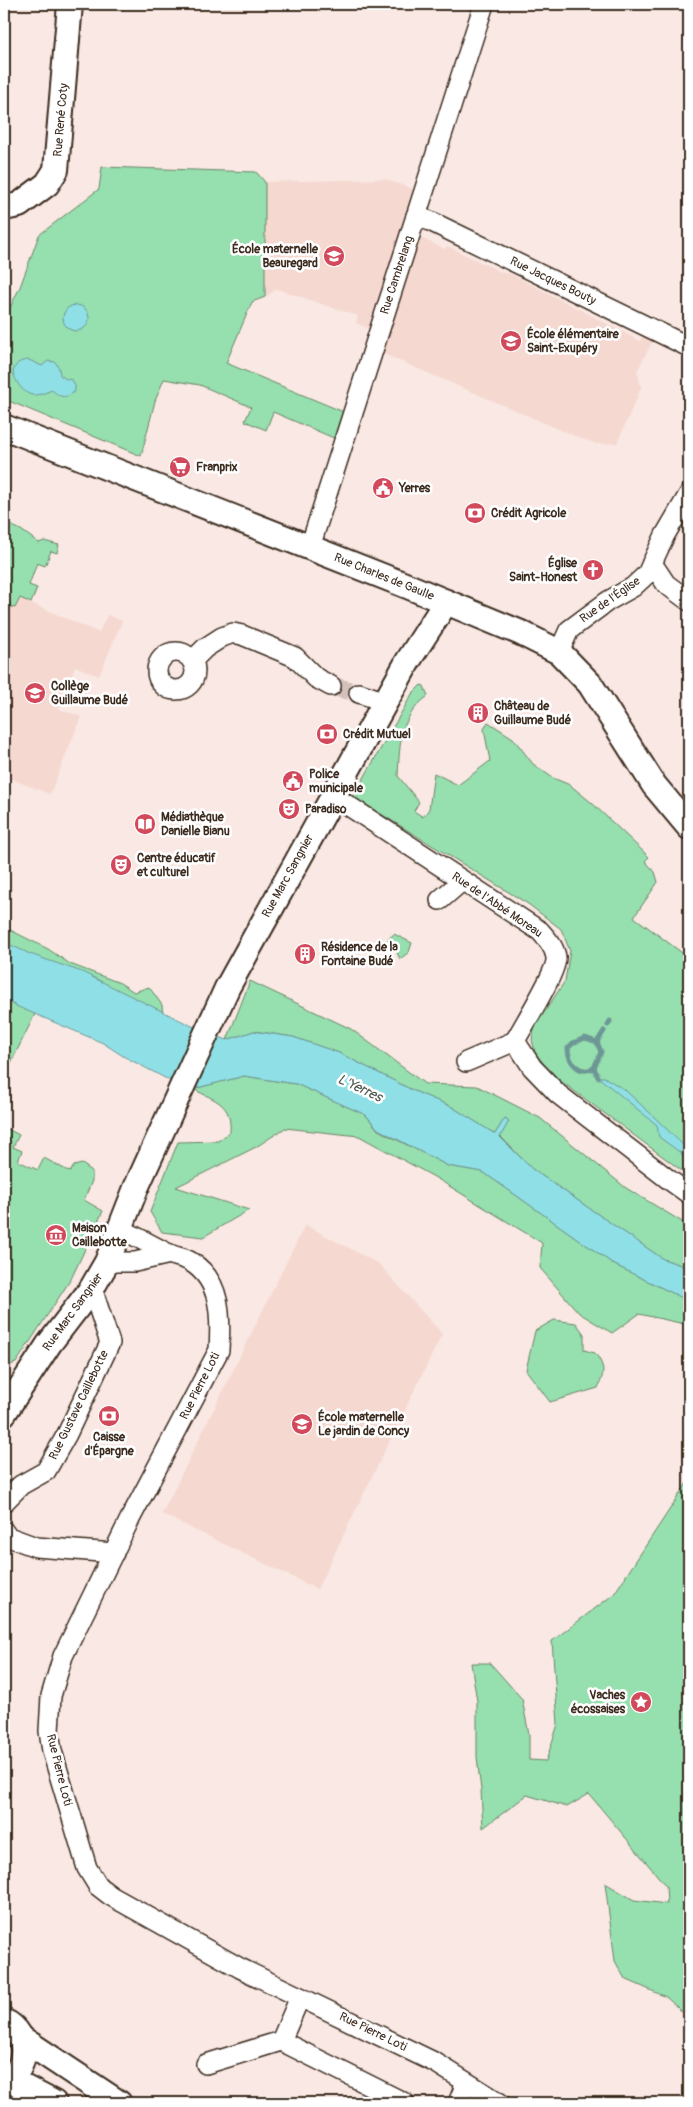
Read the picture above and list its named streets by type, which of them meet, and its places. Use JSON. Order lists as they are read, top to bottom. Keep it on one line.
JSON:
{"streets":{"street":["Rue René Coty","Rue Cambrelang","Rue Jacques Bouty","Rue Charles de Gaulle","Rue de l'Église","Rue Marc Sangnier","Rue de l'Abbé Moreau","Rue Pierre Loti","Rue Gustave Caillebotte"]},"crossings":[["Rue Cambrelang","Rue Jacques Bouty"],["Rue Cambrelang","Rue Charles de Gaulle"],["Rue Charles de Gaulle","Rue de l'Église"],["Rue Charles de Gaulle","Rue Marc Sangnier"],["Rue Marc Sangnier","Rue de l'Abbé Moreau"],["Rue Marc Sangnier","Rue Pierre Loti"],["Rue Marc Sangnier","Rue Gustave Caillebotte"]],"water":["L'Yerres"],"places":{"school or university":["École maternelle Beauregard","École élémentaire Saint-Exupéry","Collège Guillaume Budé","École maternelle Le jardin de Concy"],"supermarket":["Franprix"],"public building":["Yerres","Police municipale"],"bank":["Crédit Agricole","Crédit Mutuel","Caisse d'Épargne"],"church":["Église Saint-Honest"],"building":["Château de Guillaume Budé","Résidence de la Fontaine Budé"],"theatre":["Paradiso","Centre éducatif et culturel"],"library":["Médiathèque Danielle Bianu"],"museum":["Maison Caillebotte"],"place":["Vaches écossaises"]}}
